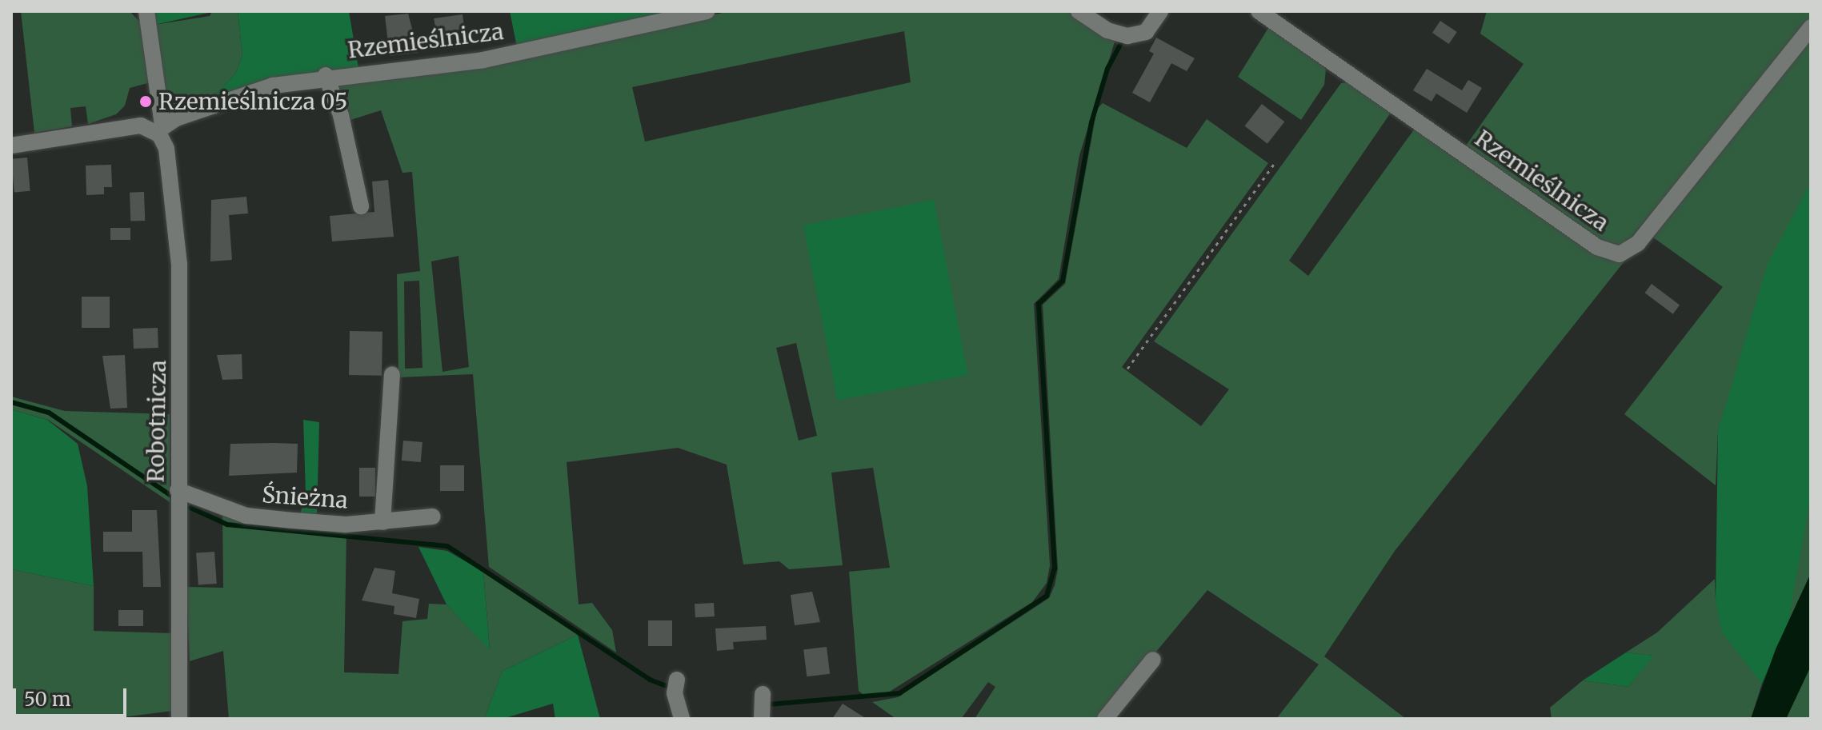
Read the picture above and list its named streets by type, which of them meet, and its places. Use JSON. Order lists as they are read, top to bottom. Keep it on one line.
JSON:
{"streets":{"street":["Rzemieślnicza","Robotnicza","Śnieżna"]},"crossings":[["Rzemieślnicza","Robotnicza"],["Robotnicza","Śnieżna"]],"places":["Rzemieślnicza 05"],"scale_bar":"50 m"}
